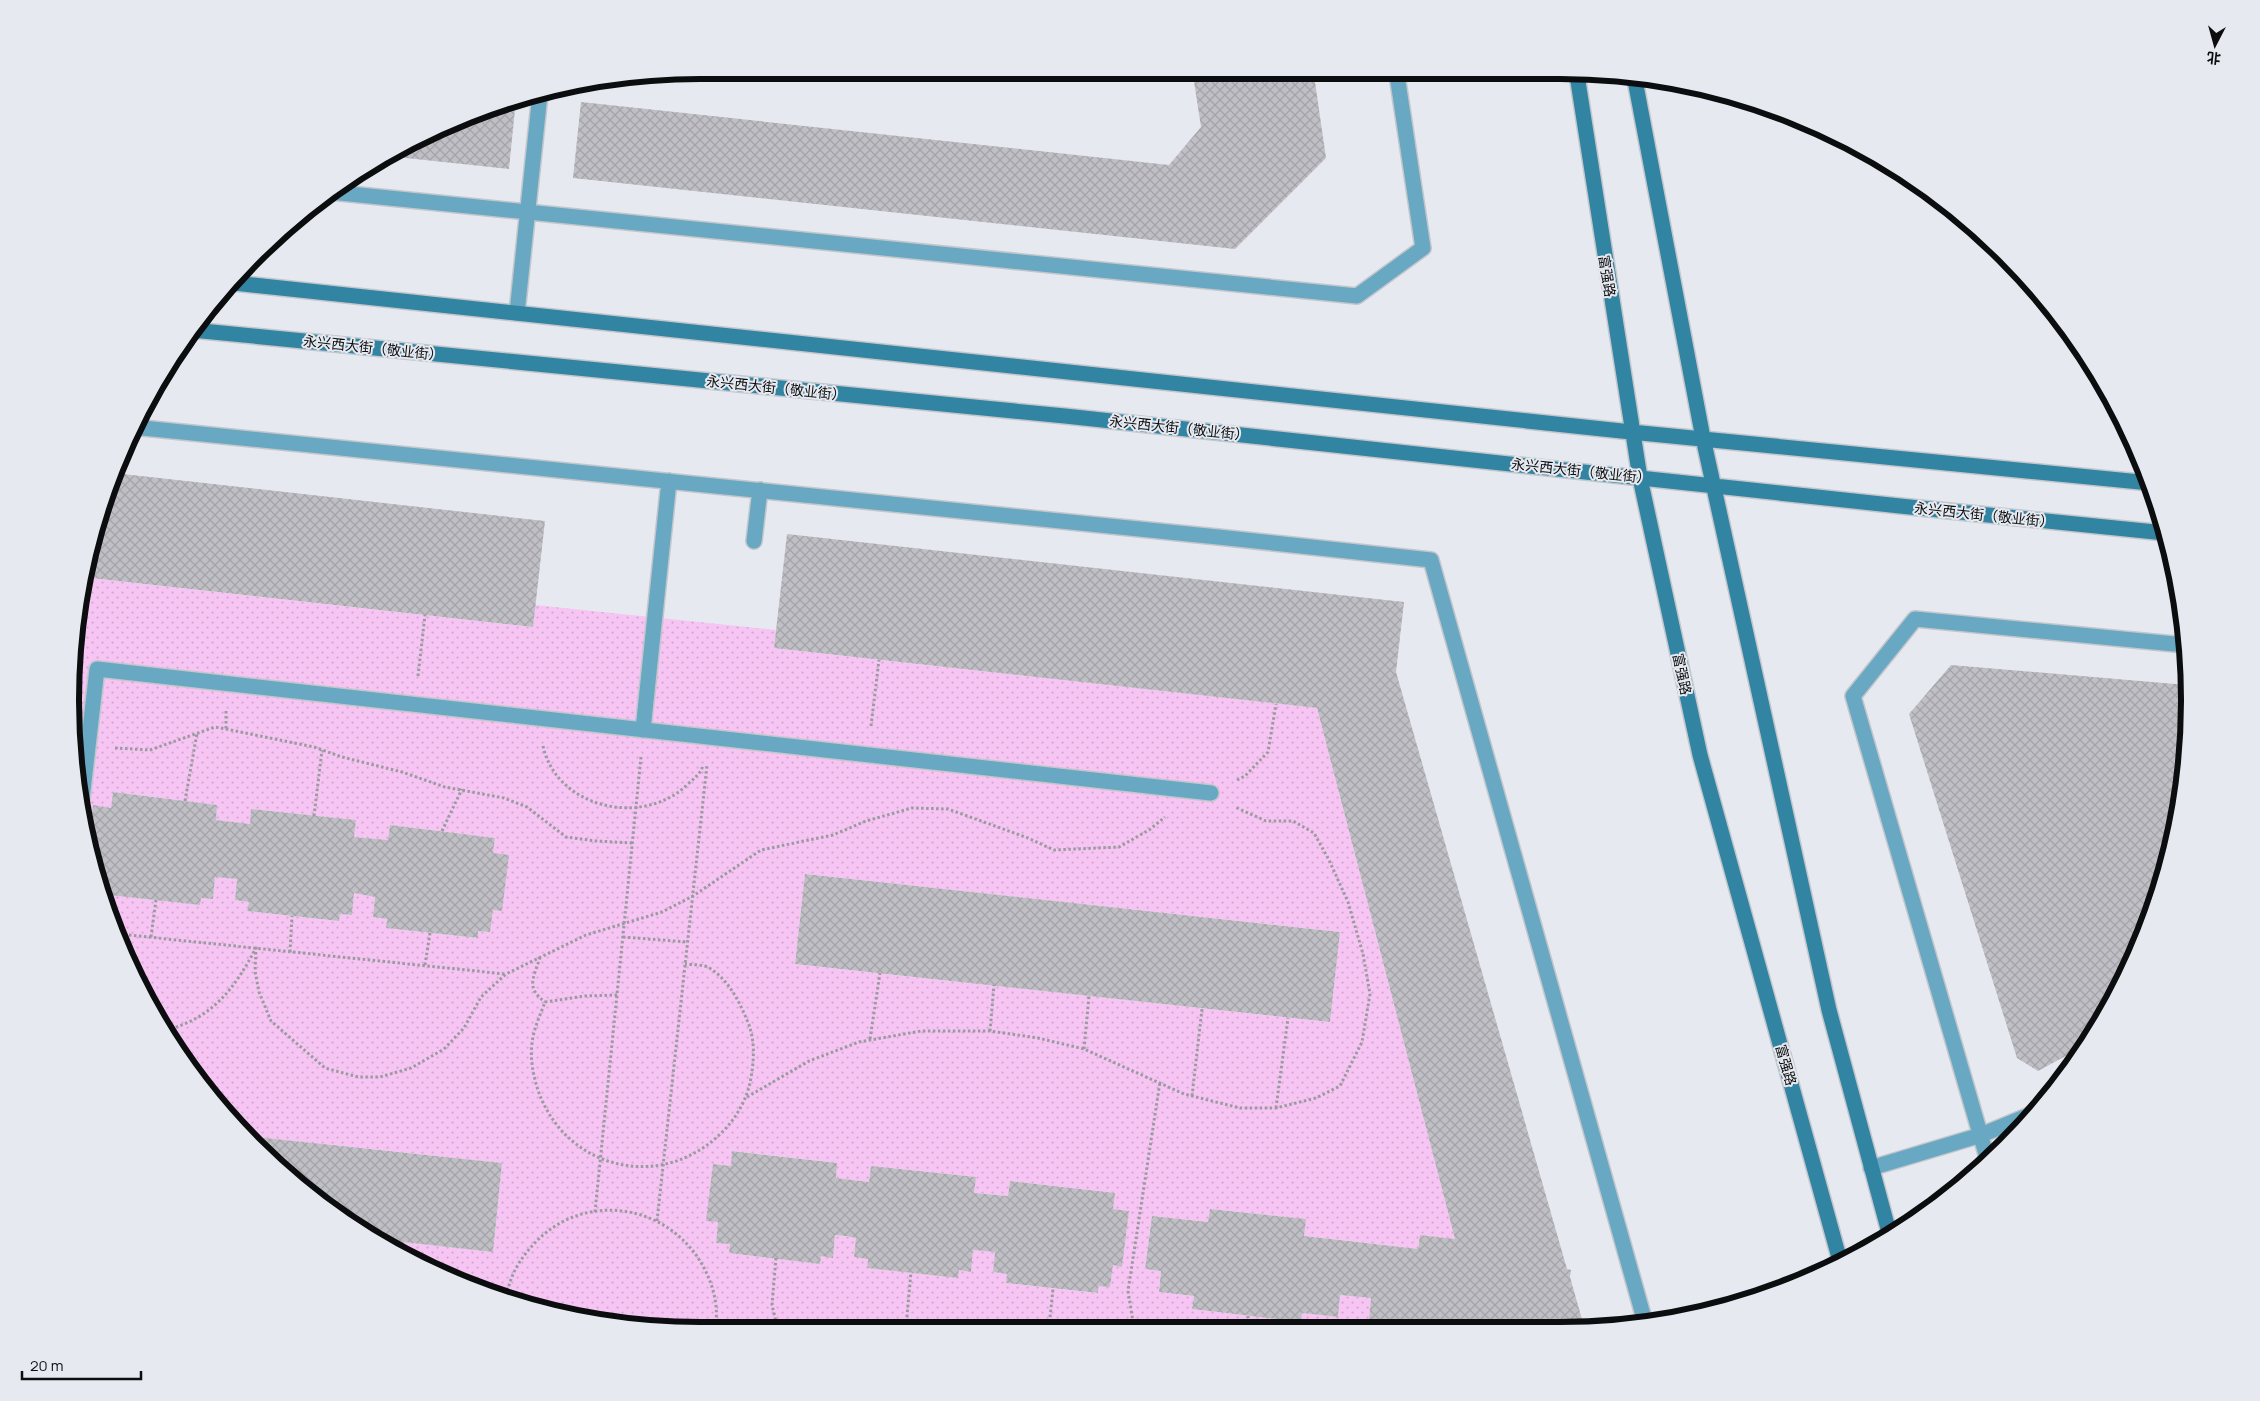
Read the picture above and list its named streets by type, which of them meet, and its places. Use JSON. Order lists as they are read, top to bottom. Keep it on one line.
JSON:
{"streets":{"main road":["富强路","永兴西大街（敬业街）"]},"crossings":[["富强路","永兴西大街（敬业街）"]],"scale_bar":"20 m","north":"bottom"}
